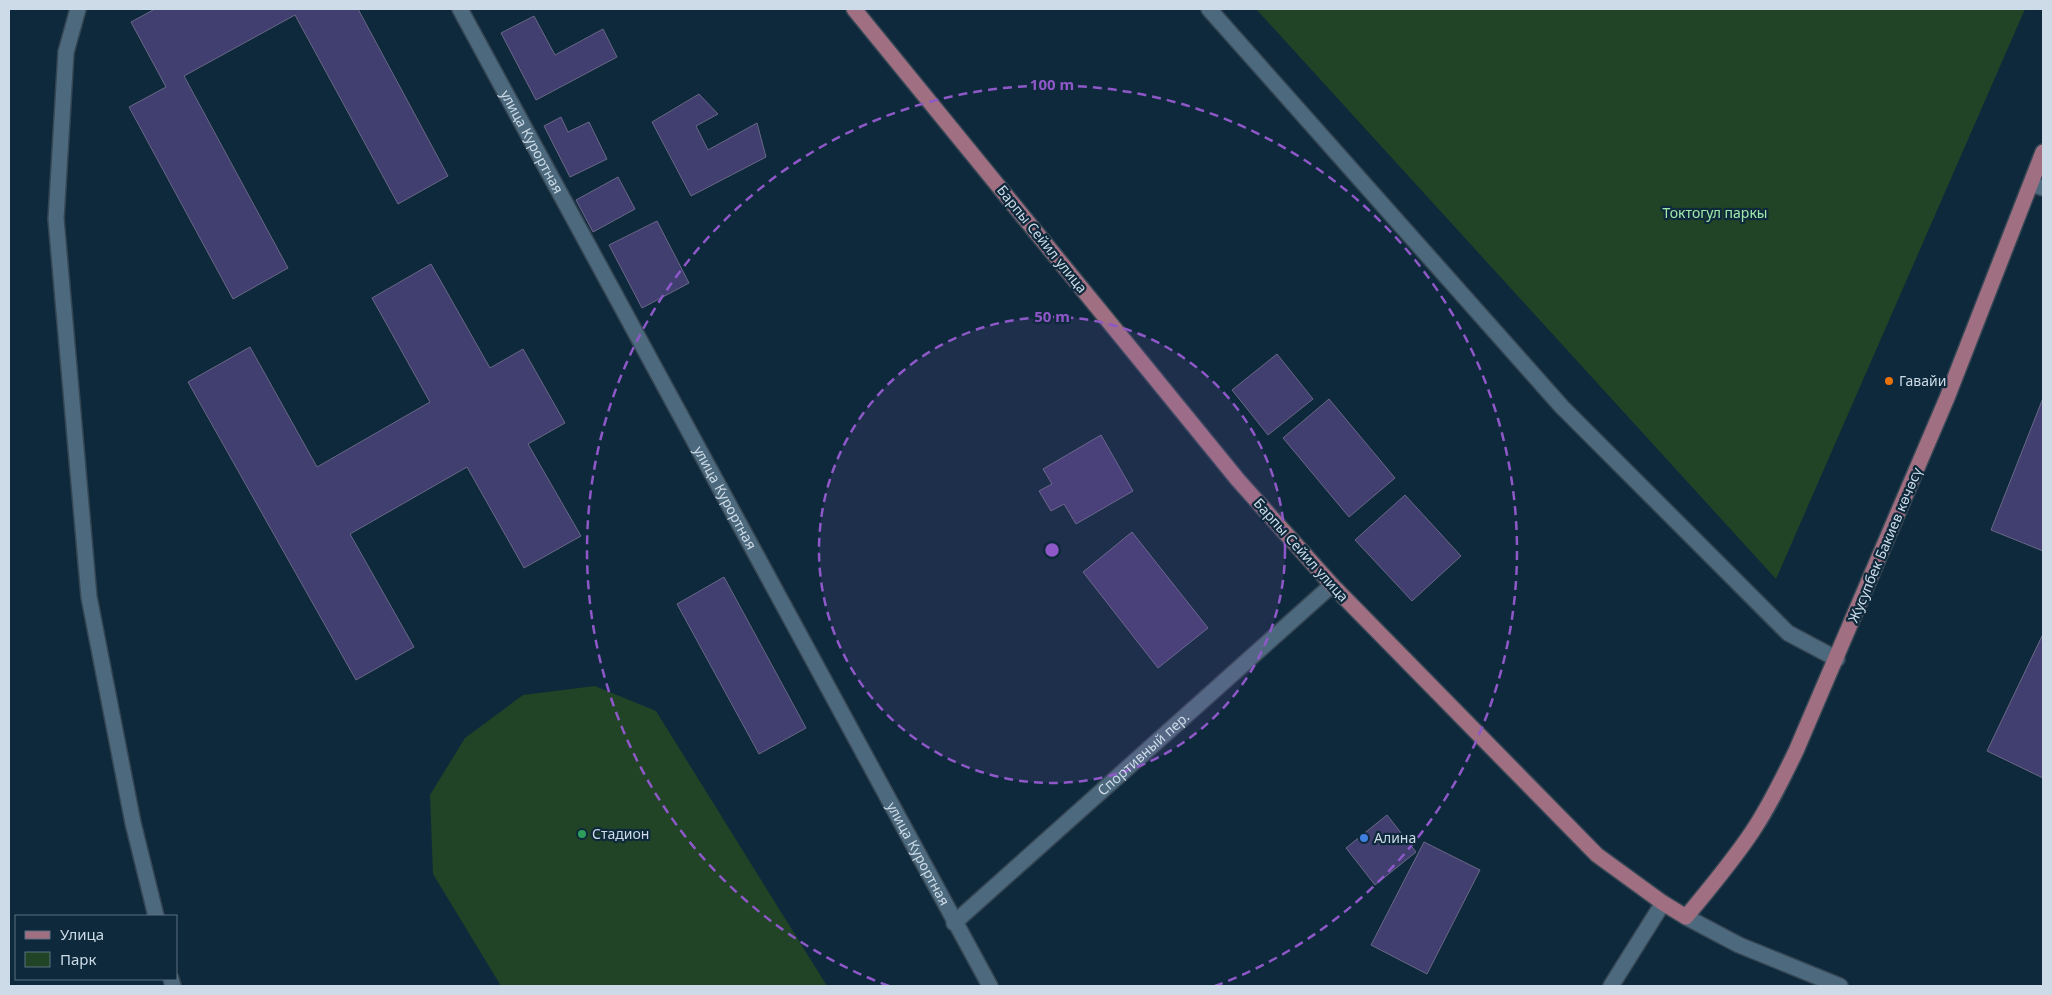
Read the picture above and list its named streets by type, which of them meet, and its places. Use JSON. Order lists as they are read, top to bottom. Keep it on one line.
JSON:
{"streets":{"main road":["Барпы Сейил улица","Жусупбек Бакиев көчөсү"],"street":["улица Курортная","Спортивный пер."]},"crossings":[["улица Курортная","Спортивный пер."],["Барпы Сейил улица","Жусупбек Бакиев көчөсү"],["Барпы Сейил улица","Спортивный пер."]],"parks":["Токтогул паркы"],"places":["Гавайи","Стадион","Алина"],"legend":["Улица","Парк"],"rings":["100 m","50 m"]}
